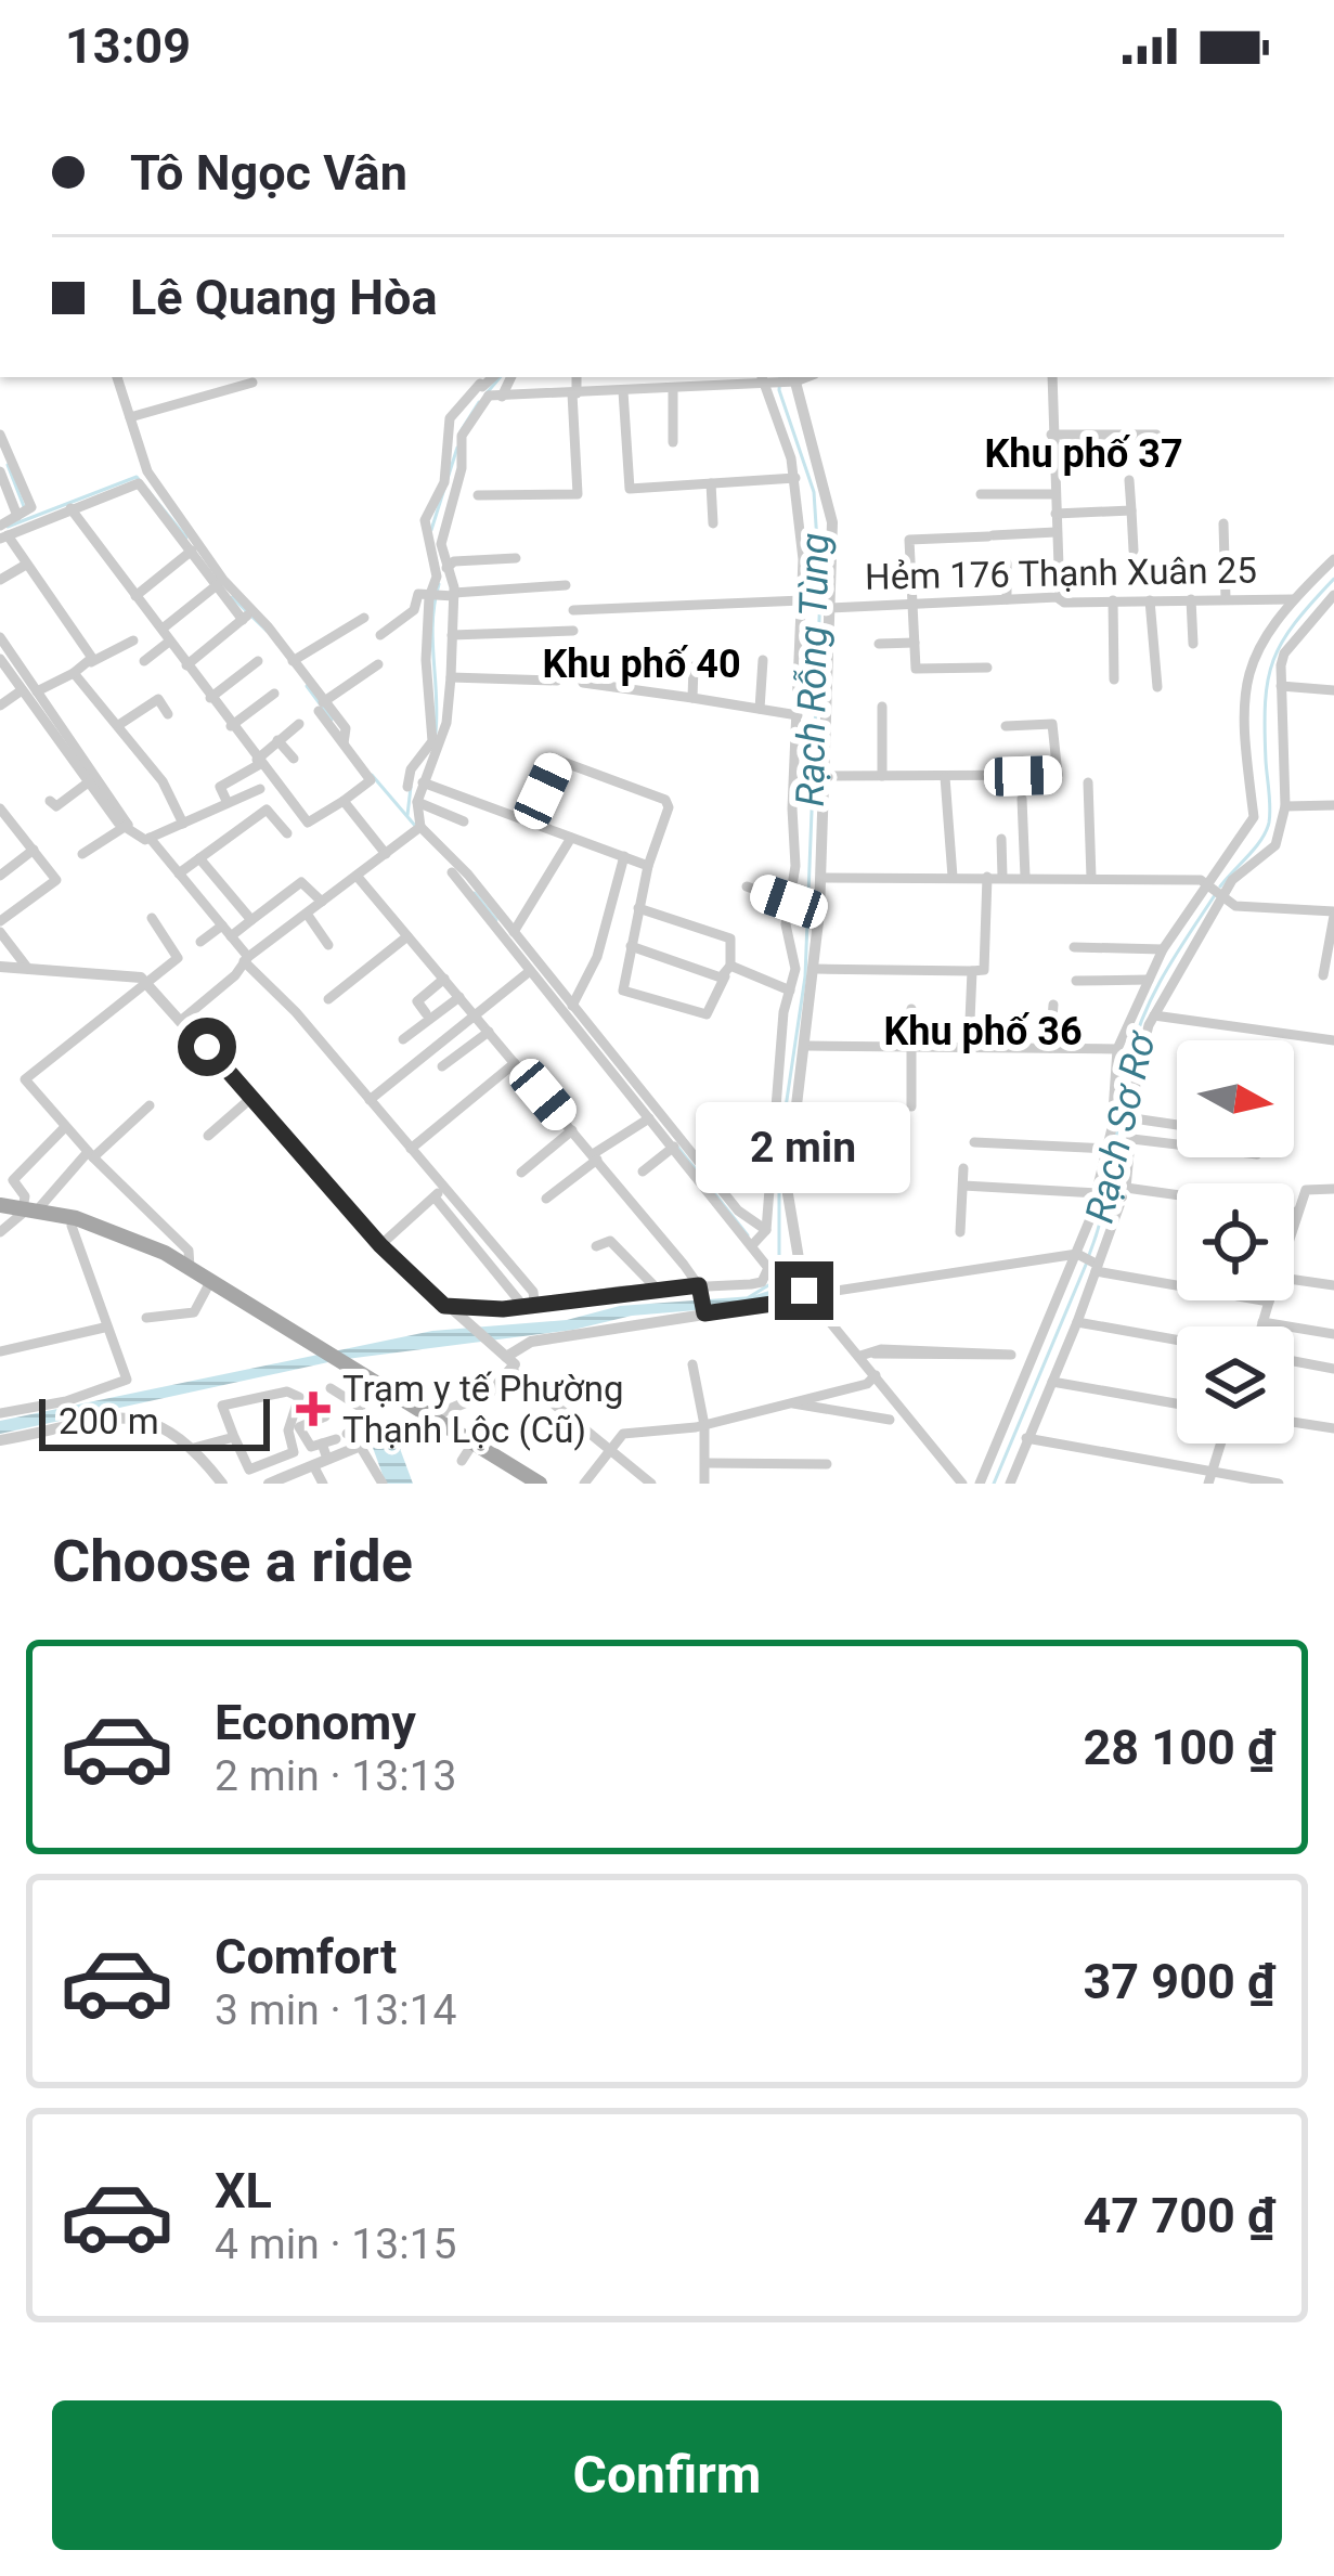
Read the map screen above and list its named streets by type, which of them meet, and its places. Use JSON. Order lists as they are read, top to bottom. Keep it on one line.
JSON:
{"streets":{"street":["Hẻm 176 Thạnh Xuân 25"]},"districts":["Khu phố 37","Khu phố 40","Khu phố 36"],"water":["Rạch Rỗng Tùng","Rạch Sơ Rơ"],"places":{"health":["Trạm y tế Phường Thạnh Lộc (Cũ)"]},"scale_bar":"200 m","north":"right","page":{"status":"13:09","banner":["Tô Ngọc Vân","Lê Quang Hòa"],"bubble":"2 min","scale":"200 m","heading":"Choose a ride","list":[{"name":"Economy","note":"2 min · 13:13","value":"28 100 ₫"},{"name":"Comfort","note":"3 min · 13:14","value":"37 900 ₫"},{"name":"XL","note":"4 min · 13:15","value":"47 700 ₫"}],"buttons":"Confirm"}}
